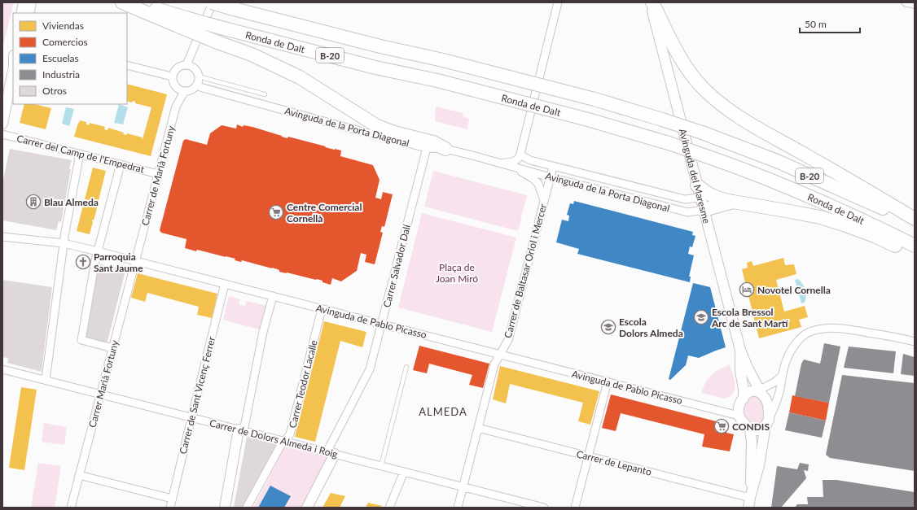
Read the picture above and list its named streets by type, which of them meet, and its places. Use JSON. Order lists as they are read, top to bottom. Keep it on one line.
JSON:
{"streets":{"highway":["Ronda de Dalt","B-20"],"main road":["Avinguda del Maresme"],"street":["Avinguda de la Porta Diagonal","Carrer del Camp de l'Empedrat","Carrer de Marià Fortuny","Carrer Salvador Dalí","Carrer de Baltasar Oriol i Mercer","Avinguda de Pablo Picasso","Carrer Marià Fortuny","Carrer Teodor Lacalle","Carrer de Sant Vicenç Ferrer","Carrer de Dolors Almeda i Roig","Carrer de Lepanto"]},"crossings":[["Avinguda de la Porta Diagonal","Carrer de Marià Fortuny"],["Avinguda de la Porta Diagonal","Avinguda del Maresme"],["Avinguda de la Porta Diagonal","Carrer Salvador Dalí"],["Avinguda de la Porta Diagonal","Carrer de Baltasar Oriol i Mercer"],["Carrer del Camp de l'Empedrat","Carrer de Marià Fortuny"],["Carrer de Marià Fortuny","Avinguda de Pablo Picasso"],["Carrer de Marià Fortuny","Carrer Marià Fortuny"],["Carrer Salvador Dalí","Avinguda de Pablo Picasso"],["Carrer Salvador Dalí","Carrer de Dolors Almeda i Roig"],["Carrer de Baltasar Oriol i Mercer","Avinguda de Pablo Picasso"],["Carrer de Baltasar Oriol i Mercer","Carrer de Dolors Almeda i Roig"],["Carrer de Baltasar Oriol i Mercer","Carrer de Lepanto"],["Avinguda de Pablo Picasso","Carrer Marià Fortuny"],["Avinguda de Pablo Picasso","Carrer Teodor Lacalle"],["Avinguda de Pablo Picasso","Carrer de Sant Vicenç Ferrer"],["Carrer Marià Fortuny","Carrer de Dolors Almeda i Roig"],["Carrer Teodor Lacalle","Carrer de Dolors Almeda i Roig"],["Carrer de Sant Vicenç Ferrer","Carrer de Dolors Almeda i Roig"]],"districts":["ALMEDA"],"parks":["Plaça de Joan Miró"],"places":{"building":["Blau Almeda"],"supermarket":["Centre Comercial Cornellà","CONDIS"],"church":["Parroquia Sant Jaume"],"hotel":["Novotel Cornella"],"school or university":["Escola Bressol Arc de Sant Martí","Escola Dolors Almeda"]},"legend":["Viviendas","Comercios","Escuelas","Industria","Otros"],"scale_bar":"50 m"}
